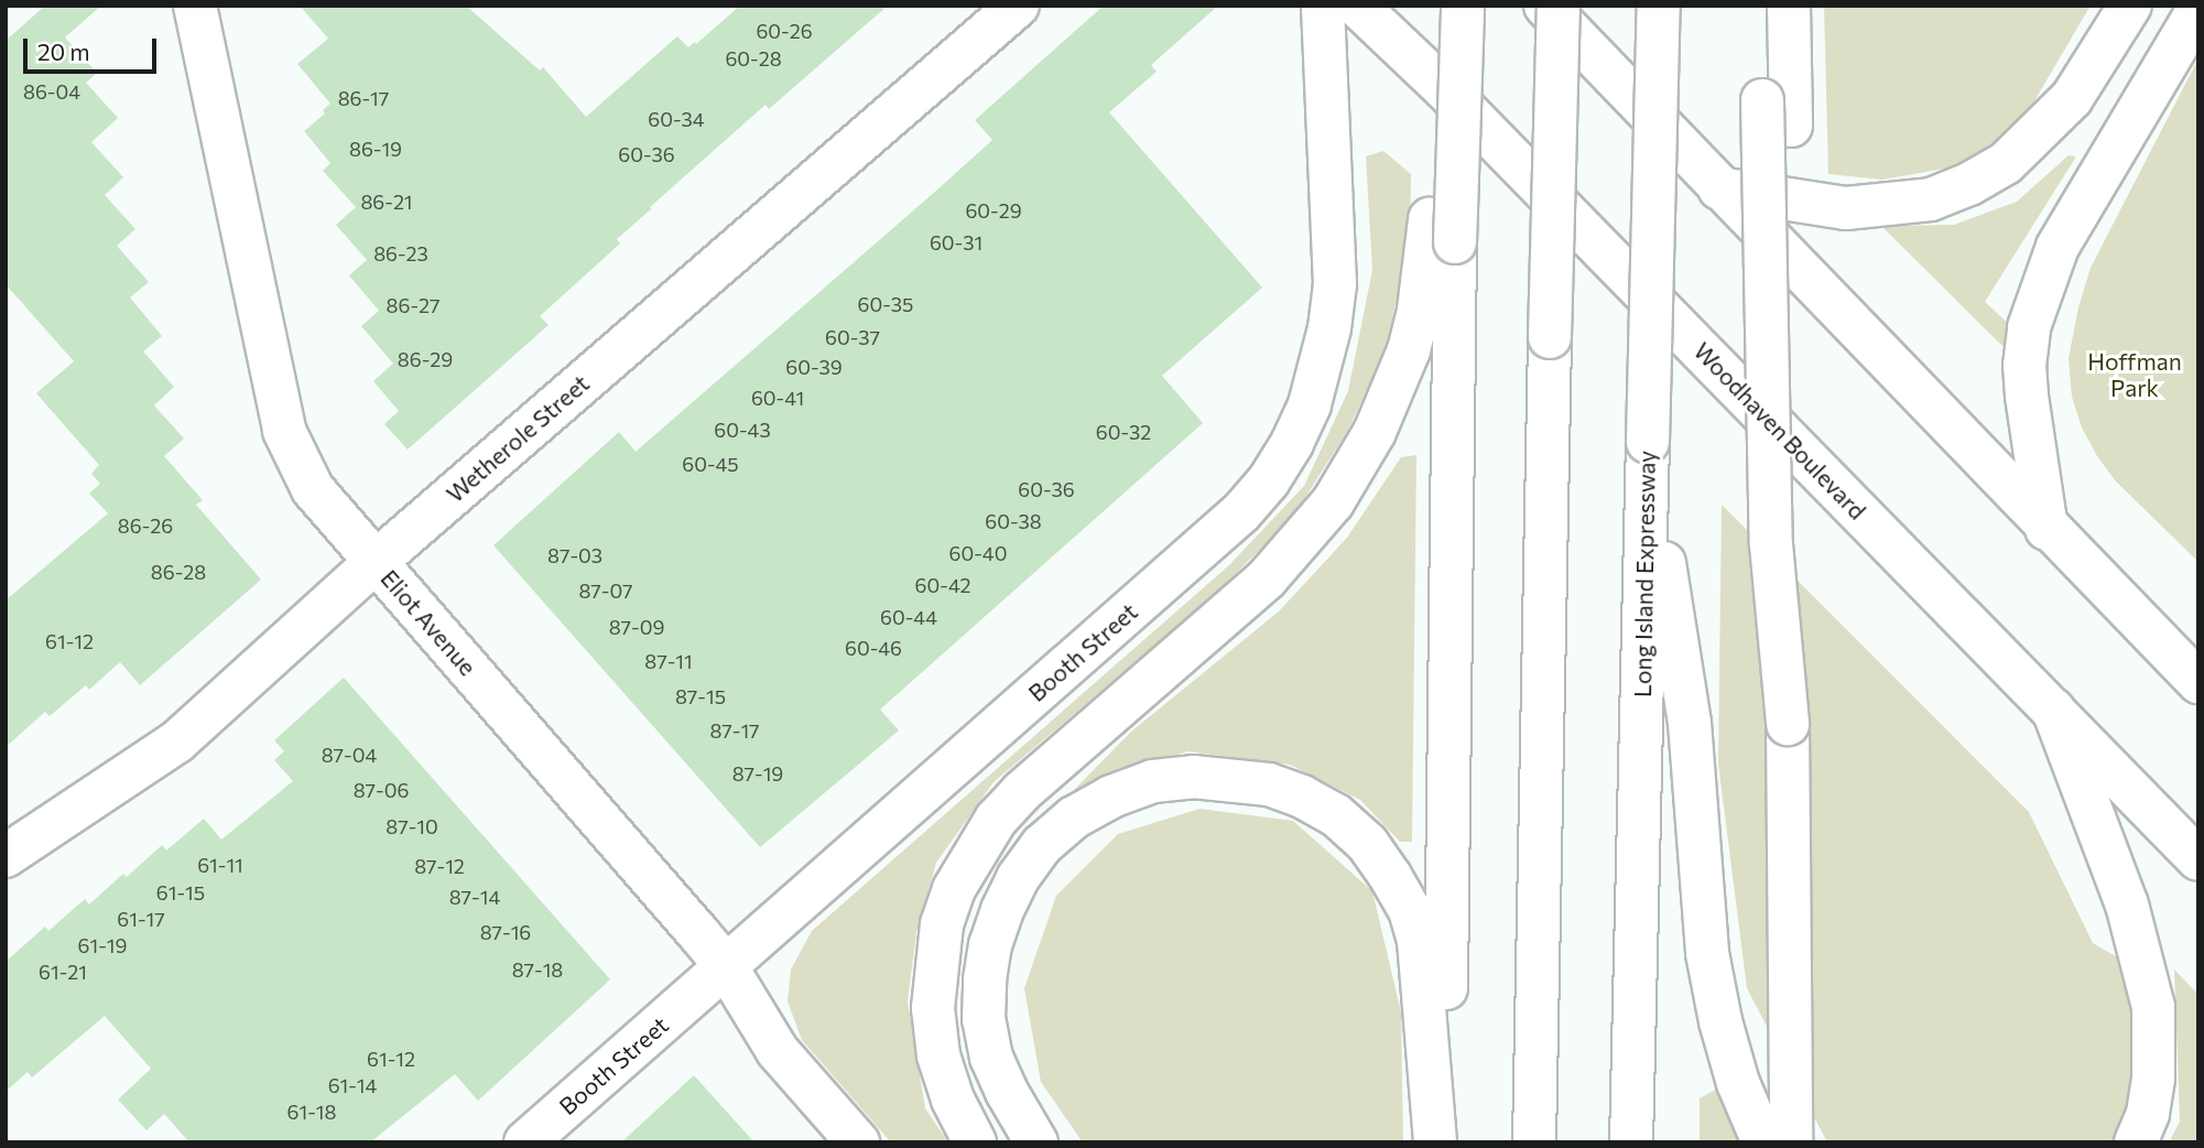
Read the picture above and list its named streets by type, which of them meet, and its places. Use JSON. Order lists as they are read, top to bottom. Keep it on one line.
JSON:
{"streets":{"main road":["Woodhaven Boulevard","Wetherole Street","Long Island Expressway","Eliot Avenue","Booth Street"]},"crossings":[["Wetherole Street","Eliot Avenue"],["Eliot Avenue","Booth Street"]],"parks":["Hoffman Park"],"house_numbers":["60-26","60-28","86-04","86-17","60-34","86-19","60-36","86-21","60-29","60-31","86-23","60-35","86-27","60-37","86-29","60-39","60-41","60-43","60-32","60-45","60-36","60-38","86-26","60-40","87-03","86-28","60-42","87-07","60-44","87-09","61-12","60-46","87-11","87-15","87-17","87-04","87-19","87-06","87-10","61-11","87-12","61-15","87-14","61-17","87-16","61-19","87-18","61-21","61-12","61-14","61-18"],"scale_bar":"20 m"}
